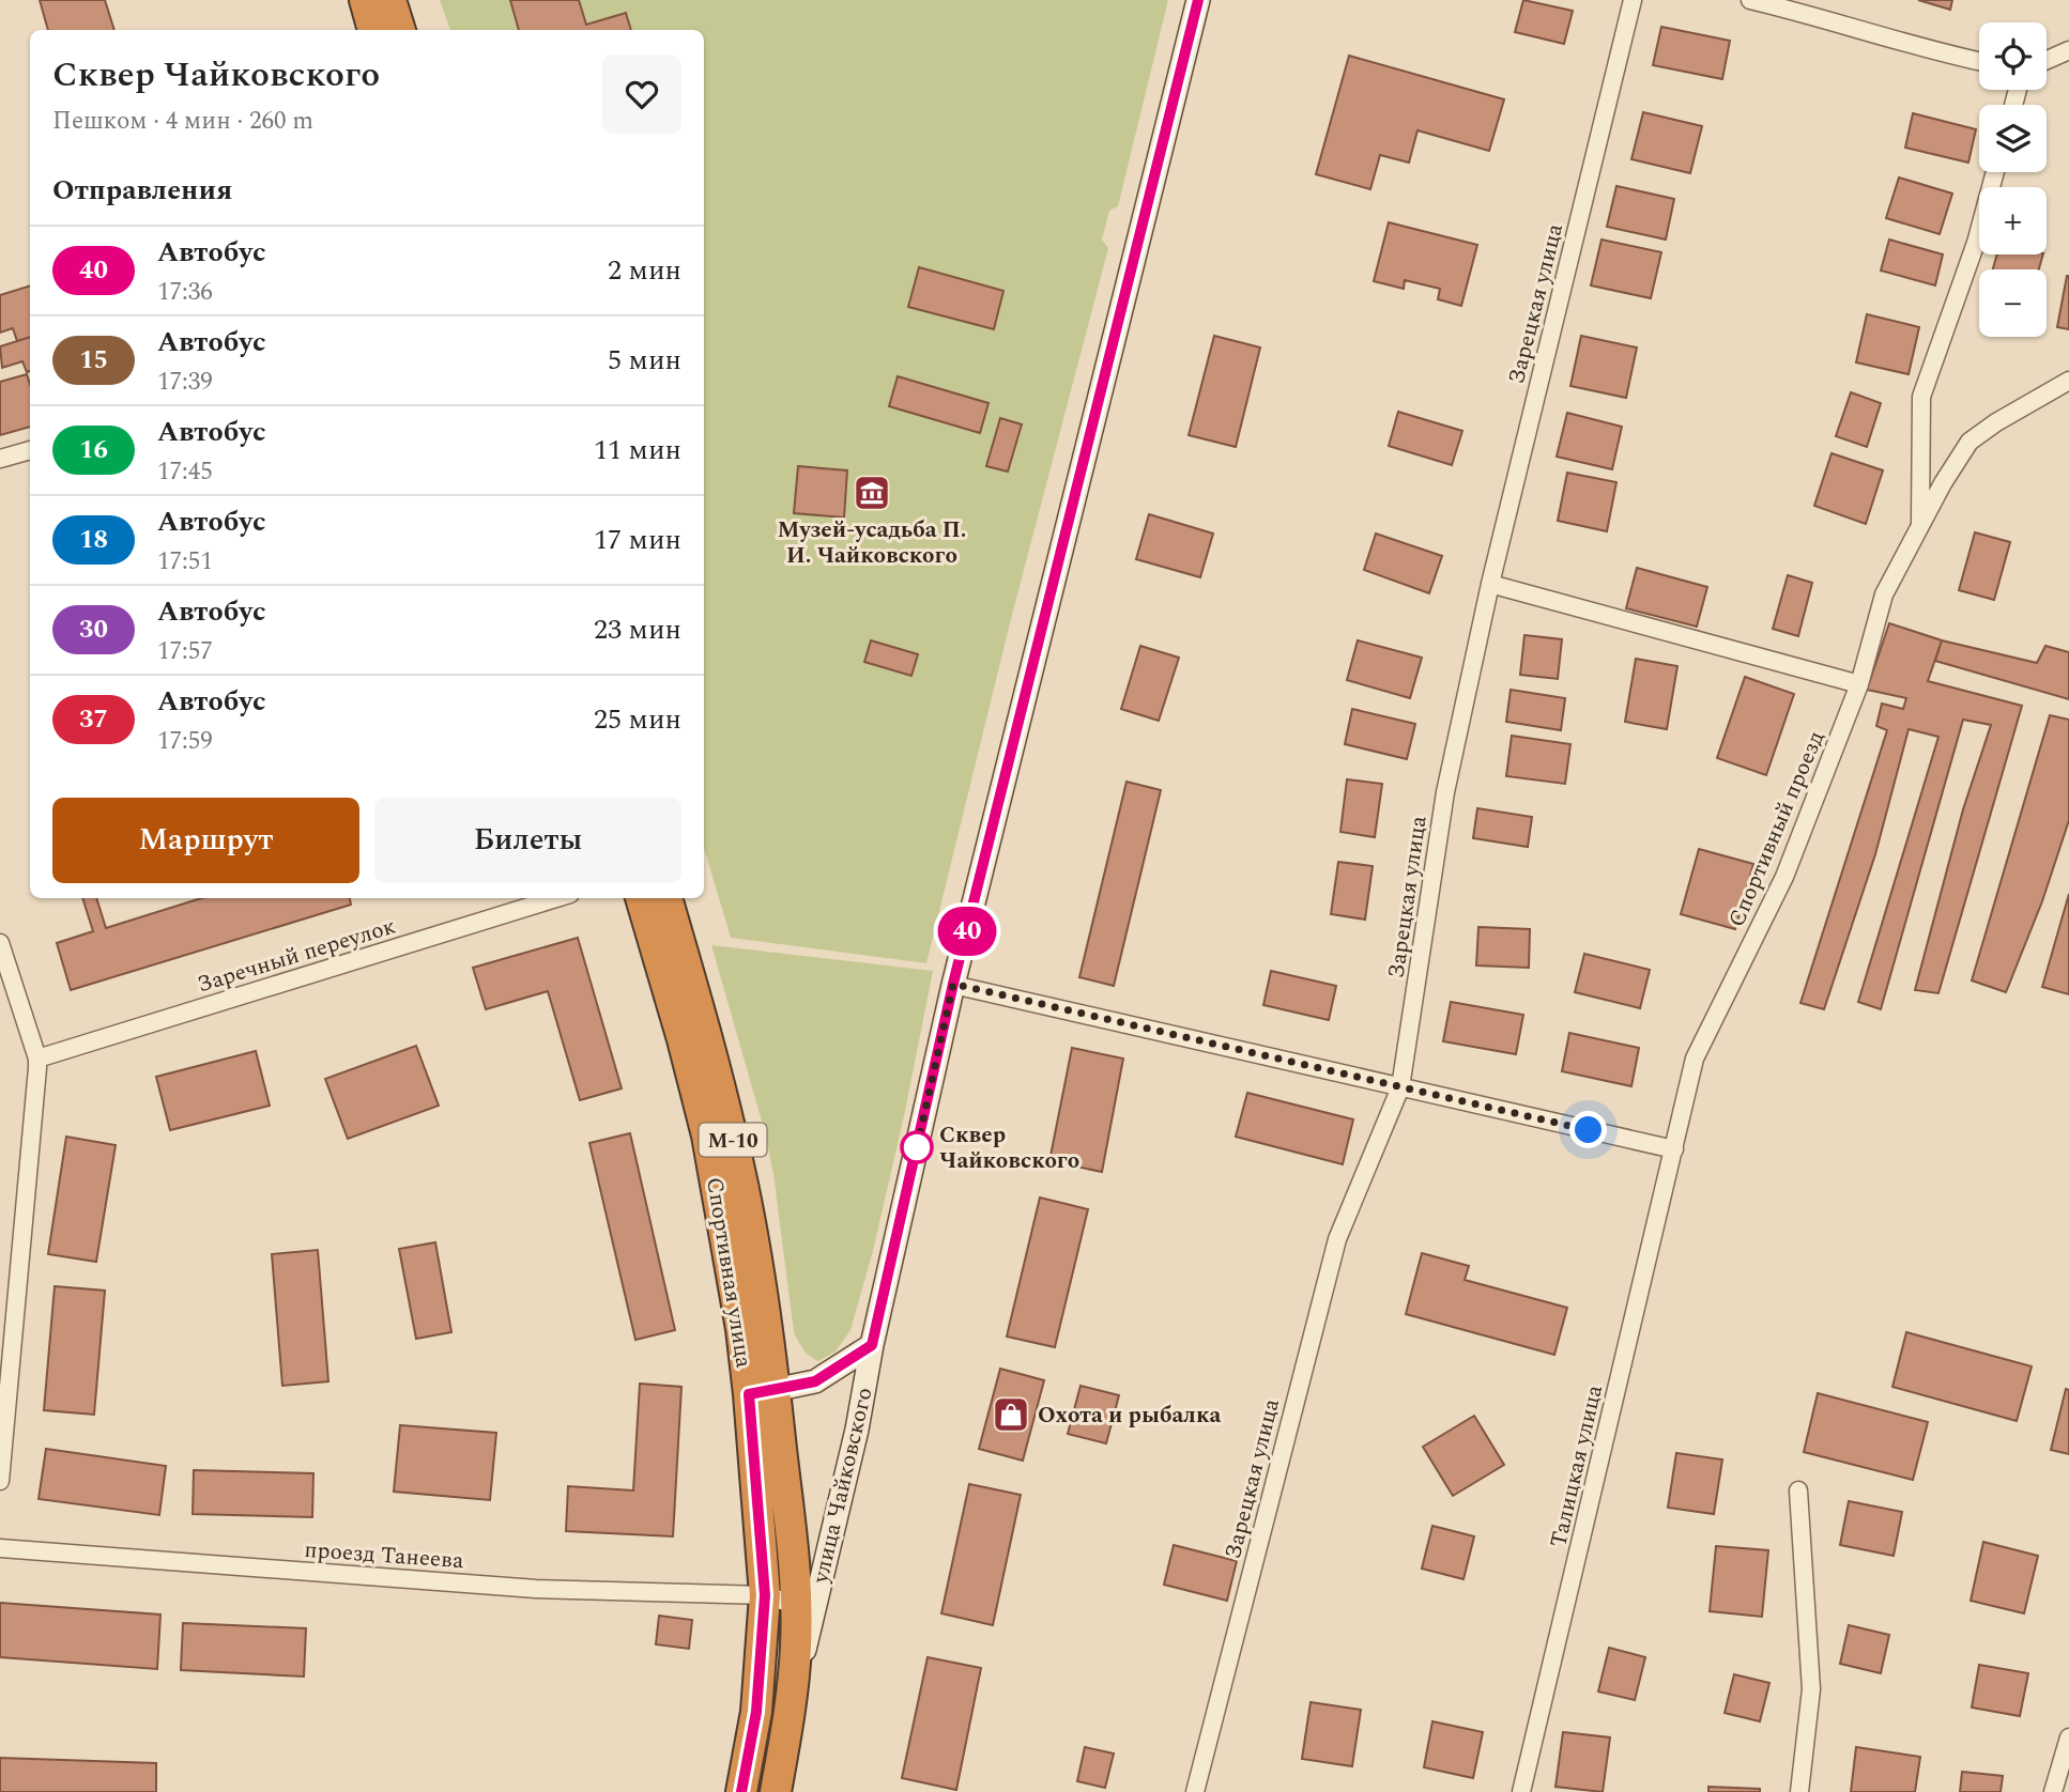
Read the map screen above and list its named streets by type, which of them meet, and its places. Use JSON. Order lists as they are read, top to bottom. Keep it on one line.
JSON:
{"streets":{"highway":["М-10","Спортивная улица","улица Чайковского"],"street":["Зарецкая улица","Спортивный проезд","Заречный переулок","Талицкая улица","проезд Танеева"]},"crossings":[["Спортивный проезд","Талицкая улица"],["Спортивная улица","улица Чайковского"],["Спортивная улица","проезд Танеева"]],"places":{"museum":["Музей-усадьба П. И. Чайковского"],"other":["Сквер Чайковского"],"shop":["Охота и рыбалка"]},"lines":["bus line 40"],"page":{"on_map":"40","map_buttons":["+","−"],"heading":[["Сквер Чайковского","Пешком · 4 мин · 260 m"],"Отправления"],"list":[{"mark":"40","name":"Автобус","note":"17:36","value":"2 мин"},{"mark":"15","name":"Автобус","note":"17:39","value":"5 мин"},{"mark":"16","name":"Автобус","note":"17:45","value":"11 мин"},{"mark":"18","name":"Автобус","note":"17:51","value":"17 мин"},{"mark":"30","name":"Автобус","note":"17:57","value":"23 мин"},{"mark":"37","name":"Автобус","note":"17:59","value":"25 мин"}],"buttons":["Маршрут","Билеты"]}}
